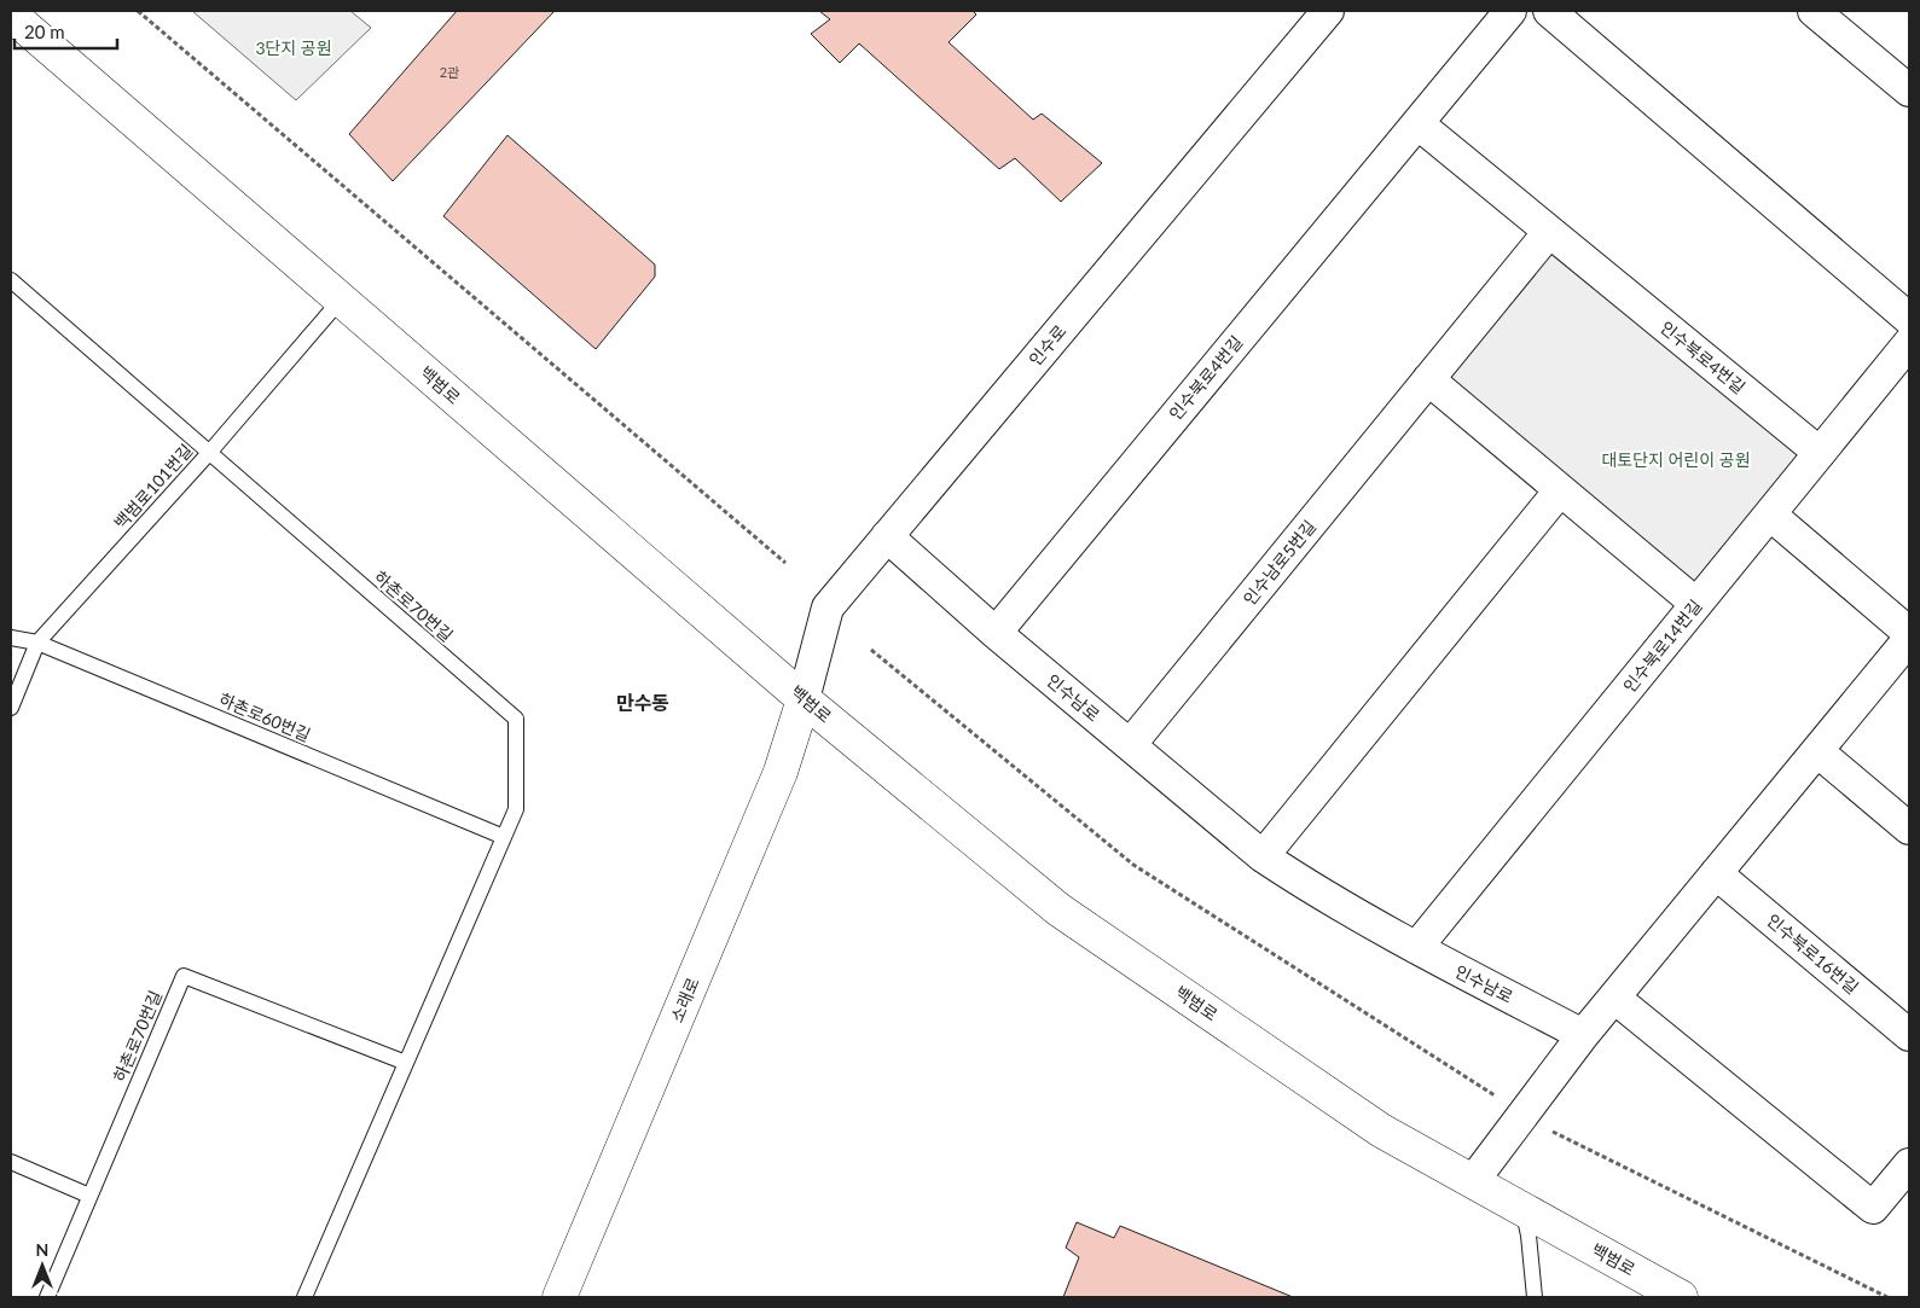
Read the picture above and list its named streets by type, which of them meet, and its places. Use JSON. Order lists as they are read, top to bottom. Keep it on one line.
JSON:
{"streets":{"main road":["백범로","소래로"],"street":["인수로","인수북로4번길","인수남로5번길","인수북로14번길","인수남로","인수북로16번길"],"lane":["백범로101번길","하촌로70번길","하촌로60번길"]},"crossings":[["인수로","백범로"],["인수로","인수남로"],["인수로","소래로"],["인수북로4번길","인수남로5번길"],["인수북로4번길","인수북로14번길"],["인수북로4번길","인수남로"],["백범로","백범로101번길"],["백범로","소래로"],["백범로101번길","하촌로70번길"],["백범로101번길","하촌로60번길"],["인수남로5번길","인수남로"],["하촌로70번길","하촌로60번길"],["인수북로14번길","인수남로"]],"districts":["만수동"],"parks":["3단지 공원","대토단지 어린이 공원"],"house_numbers":["2관"],"scale_bar":"20 m","north":"top"}
